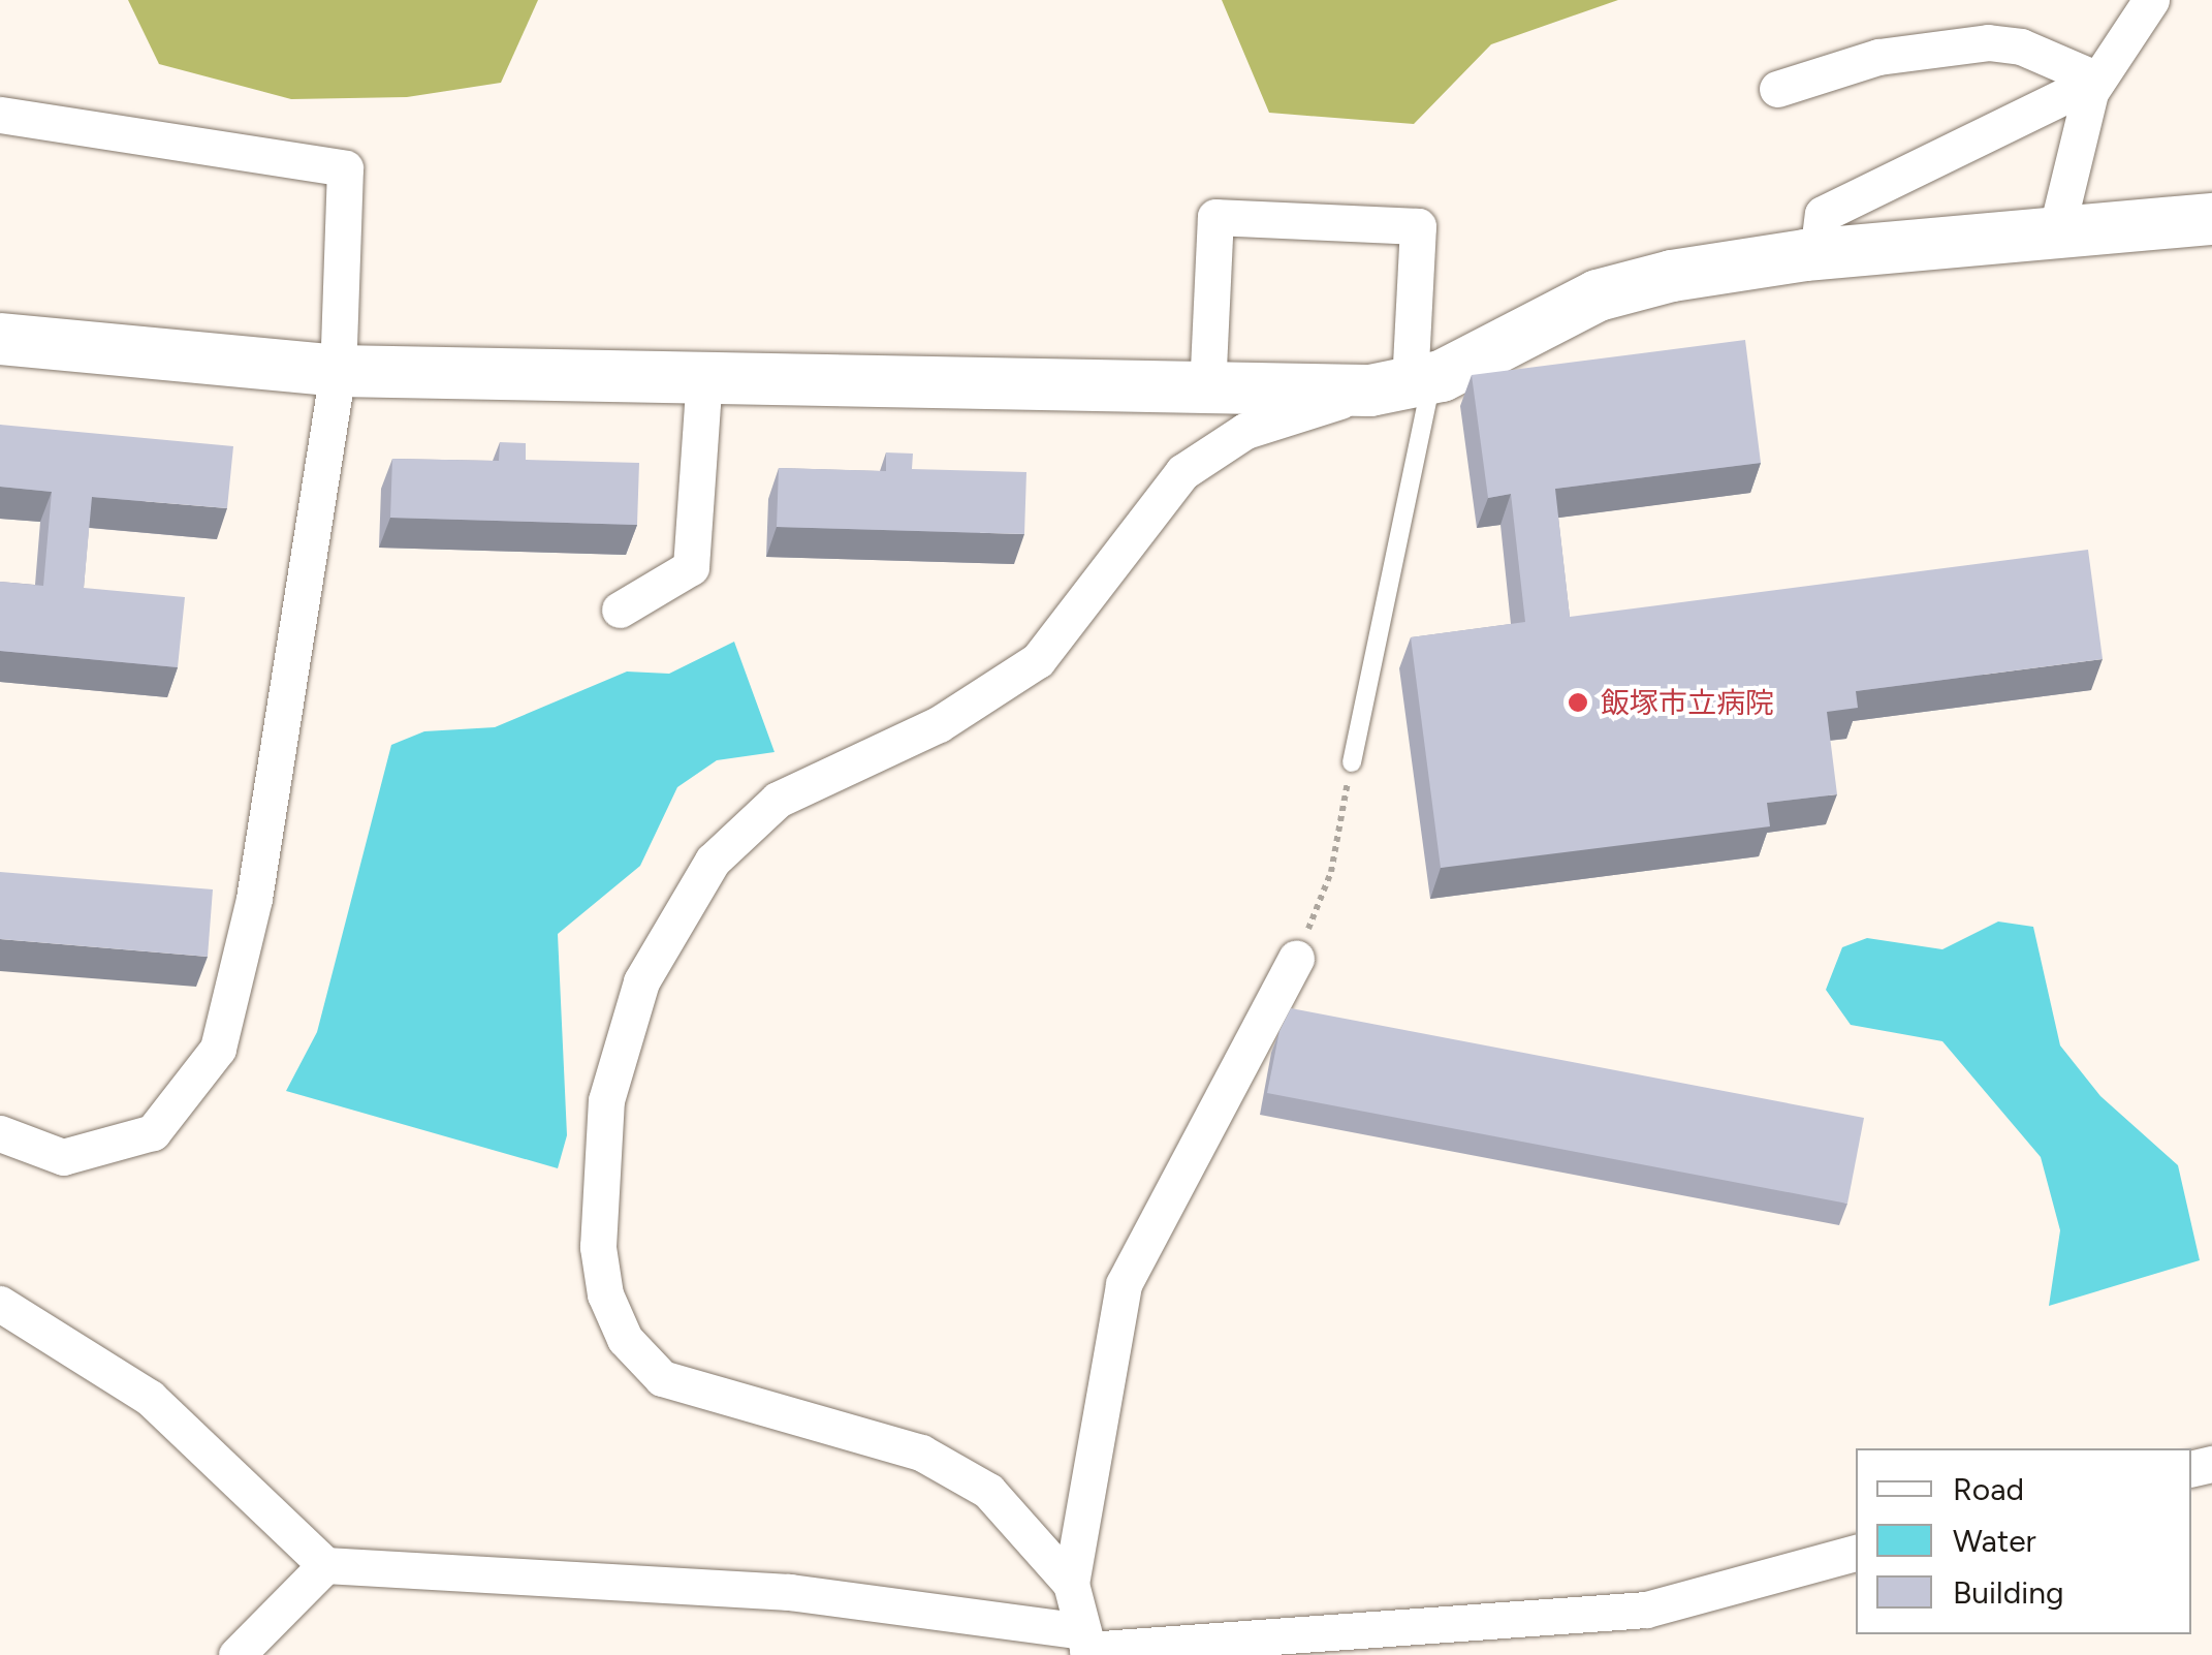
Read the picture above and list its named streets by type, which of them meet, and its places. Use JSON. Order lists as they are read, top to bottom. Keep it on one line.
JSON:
{"places":["飯塚市立病院"],"legend":["Road","Water","Building"]}
